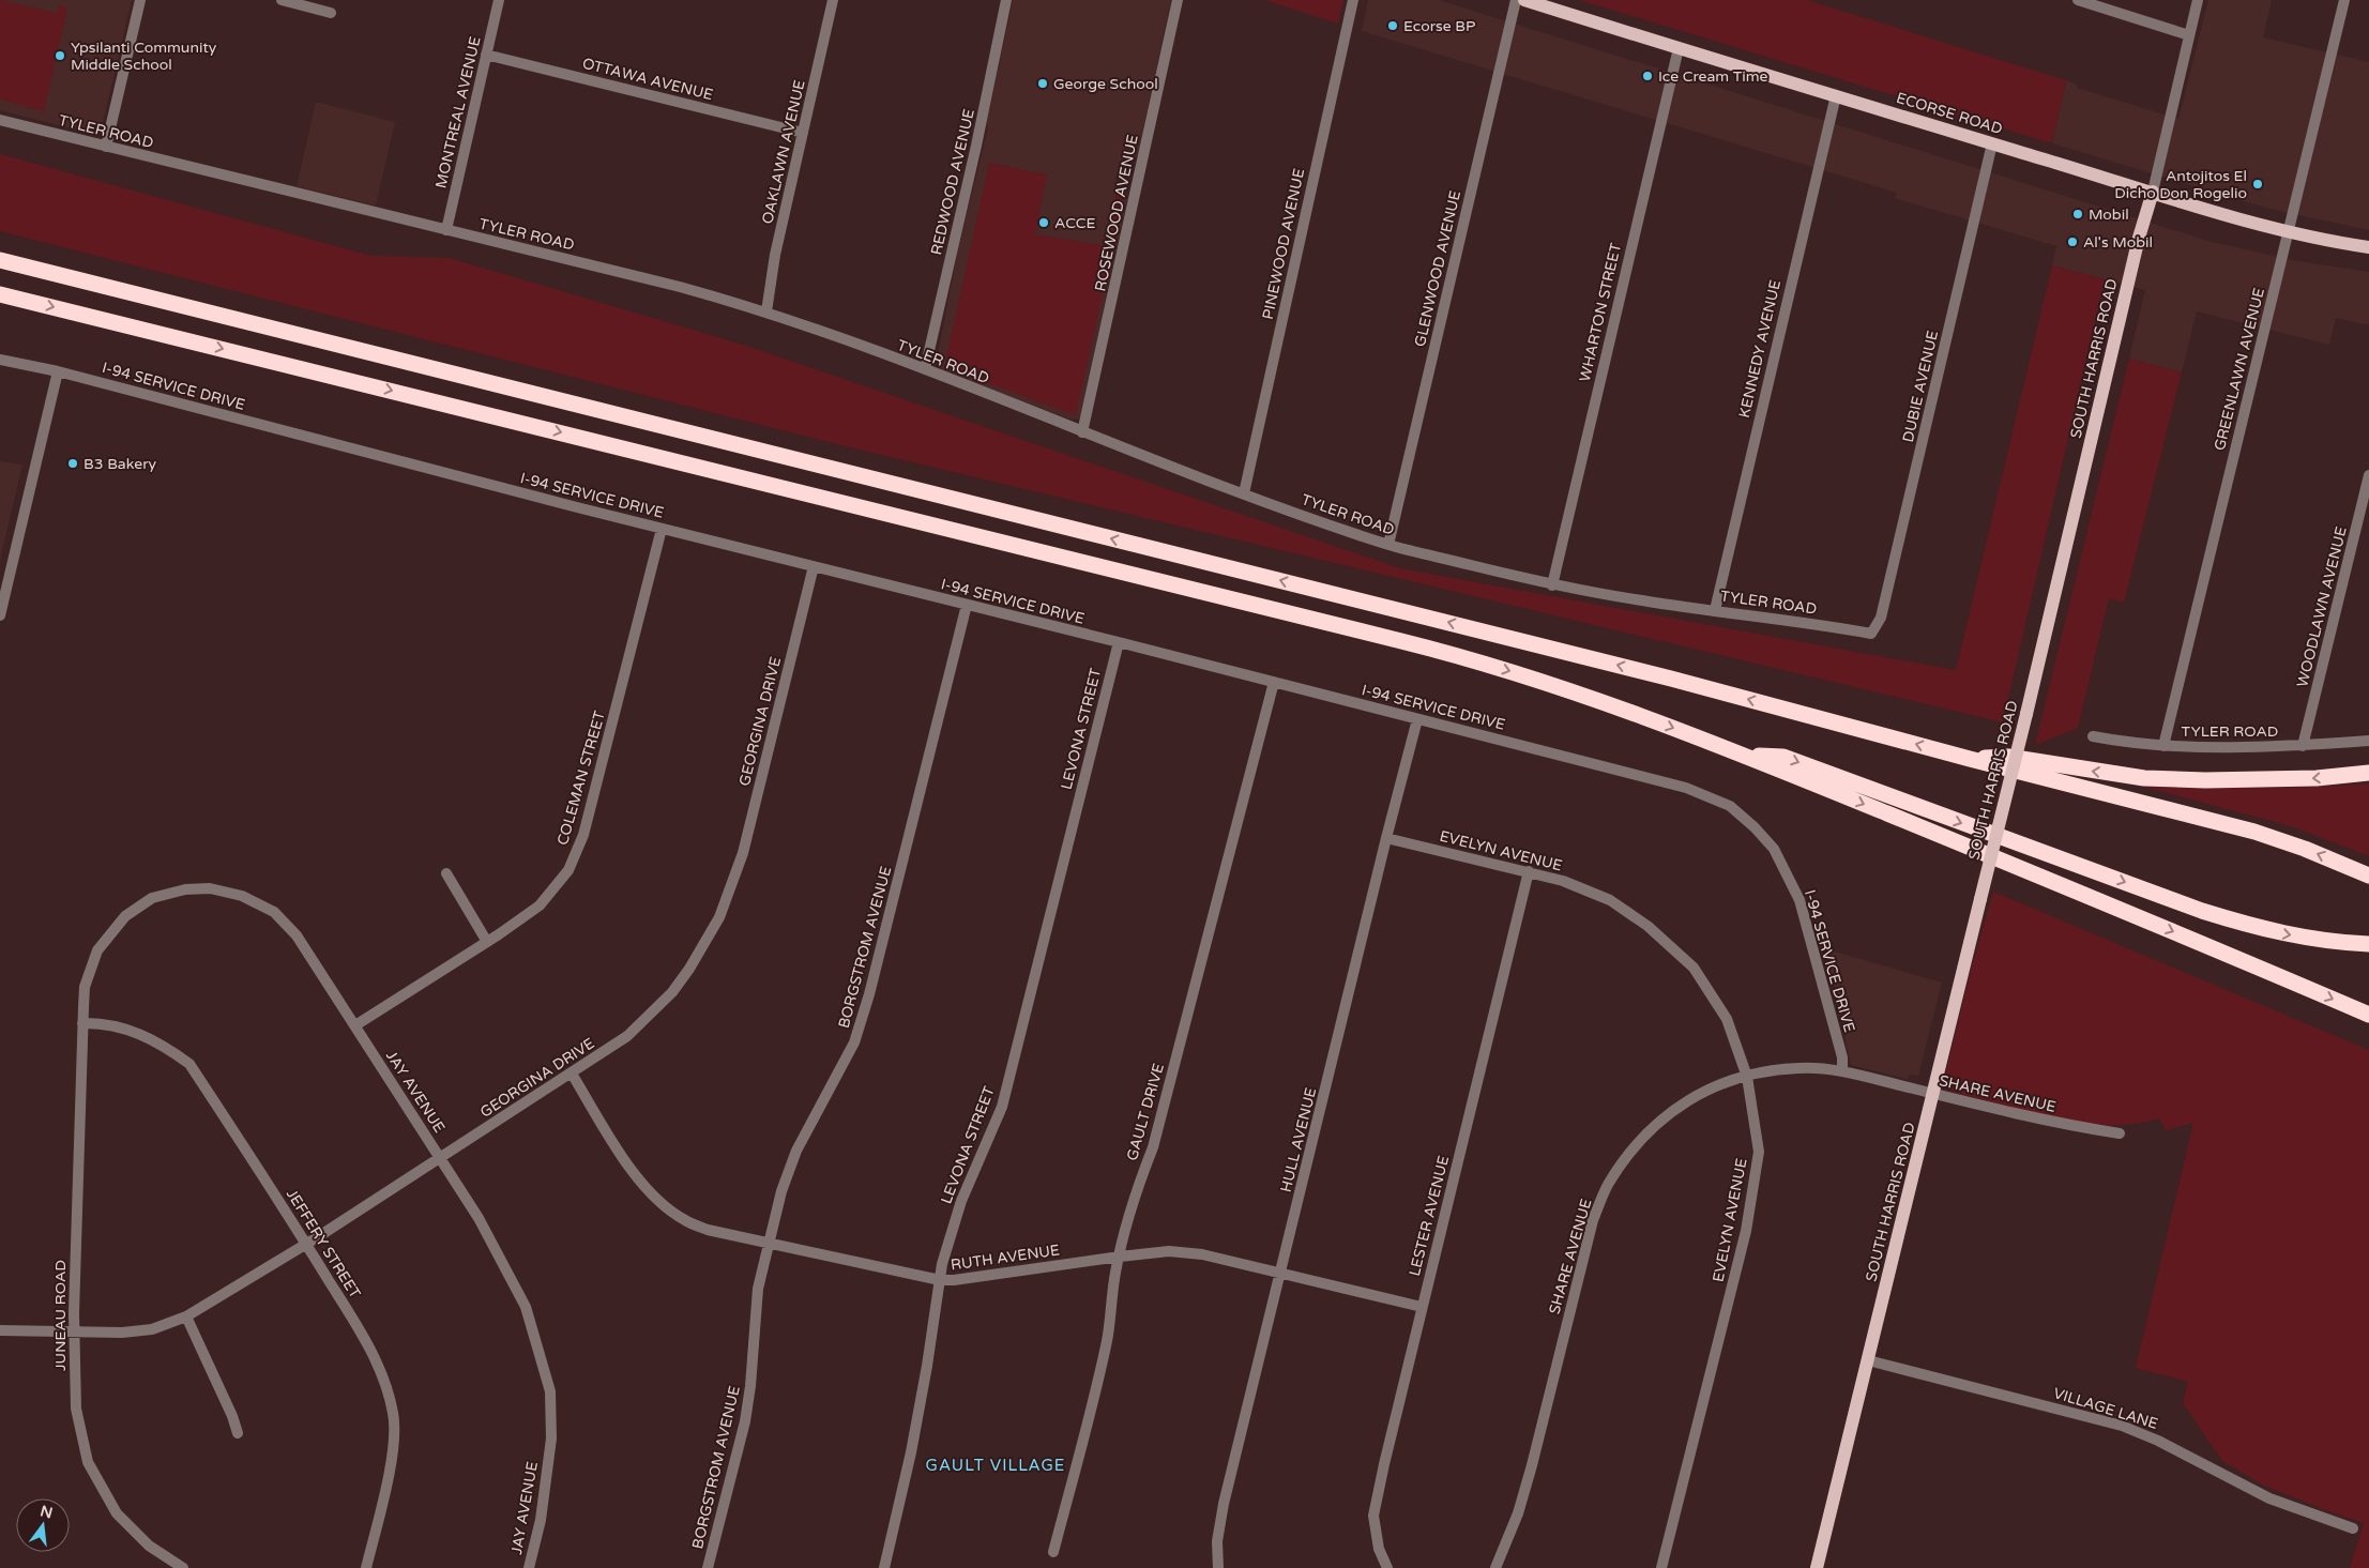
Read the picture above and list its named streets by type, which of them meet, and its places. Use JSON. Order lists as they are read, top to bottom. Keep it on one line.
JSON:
{"streets":{"main road":["ECORSE ROAD","SOUTH HARRIS ROAD"],"street":["OTTAWA AVENUE","MONTREAL AVENUE","TYLER ROAD","OAKLAWN AVENUE","REDWOOD AVENUE","ROSEWOOD AVENUE","PINEWOOD AVENUE","GLENWOOD AVENUE","WHARTON STREET","KENNEDY AVENUE","GREENLAWN AVENUE","I-94 SERVICE DRIVE","DUBIE AVENUE","WOODLAWN AVENUE","GEORGINA DRIVE","LEVONA STREET","COLEMAN STREET","EVELYN AVENUE","BORGSTROM AVENUE","JAY AVENUE","SHARE AVENUE","GAULT DRIVE","HULL AVENUE","LESTER AVENUE","JEFFERY STREET","RUTH AVENUE","JUNEAU ROAD","VILLAGE LANE"]},"crossings":[["OTTAWA AVENUE","MONTREAL AVENUE"],["OTTAWA AVENUE","OAKLAWN AVENUE"],["MONTREAL AVENUE","TYLER ROAD"],["ECORSE ROAD","WHARTON STREET"],["ECORSE ROAD","KENNEDY AVENUE"],["ECORSE ROAD","SOUTH HARRIS ROAD"],["ECORSE ROAD","GREENLAWN AVENUE"],["ECORSE ROAD","DUBIE AVENUE"],["TYLER ROAD","OAKLAWN AVENUE"],["TYLER ROAD","REDWOOD AVENUE"],["TYLER ROAD","ROSEWOOD AVENUE"],["TYLER ROAD","PINEWOOD AVENUE"],["TYLER ROAD","GLENWOOD AVENUE"],["TYLER ROAD","WHARTON STREET"],["TYLER ROAD","KENNEDY AVENUE"],["TYLER ROAD","GREENLAWN AVENUE"],["TYLER ROAD","DUBIE AVENUE"],["TYLER ROAD","WOODLAWN AVENUE"],["SOUTH HARRIS ROAD","SHARE AVENUE"],["SOUTH HARRIS ROAD","VILLAGE LANE"],["I-94 SERVICE DRIVE","GEORGINA DRIVE"],["I-94 SERVICE DRIVE","LEVONA STREET"],["I-94 SERVICE DRIVE","COLEMAN STREET"],["I-94 SERVICE DRIVE","BORGSTROM AVENUE"],["I-94 SERVICE DRIVE","SHARE AVENUE"],["I-94 SERVICE DRIVE","GAULT DRIVE"],["I-94 SERVICE DRIVE","HULL AVENUE"],["GEORGINA DRIVE","JAY AVENUE"],["GEORGINA DRIVE","JEFFERY STREET"],["GEORGINA DRIVE","RUTH AVENUE"],["GEORGINA DRIVE","JUNEAU ROAD"],["LEVONA STREET","RUTH AVENUE"],["COLEMAN STREET","JAY AVENUE"],["EVELYN AVENUE","SHARE AVENUE"],["EVELYN AVENUE","HULL AVENUE"],["EVELYN AVENUE","LESTER AVENUE"],["BORGSTROM AVENUE","RUTH AVENUE"],["JAY AVENUE","JEFFERY STREET"],["JAY AVENUE","JUNEAU ROAD"],["GAULT DRIVE","RUTH AVENUE"],["HULL AVENUE","RUTH AVENUE"],["LESTER AVENUE","RUTH AVENUE"],["JEFFERY STREET","JUNEAU ROAD"]],"districts":["GAULT VILLAGE"],"places":["Ecorse BP","Ypsilanti Community Middle School","Ice Cream Time","George School","Antojitos El Dicho Don Rogelio","Mobil","ACCE","Al's Mobil","B3 Bakery"],"north":"top"}
